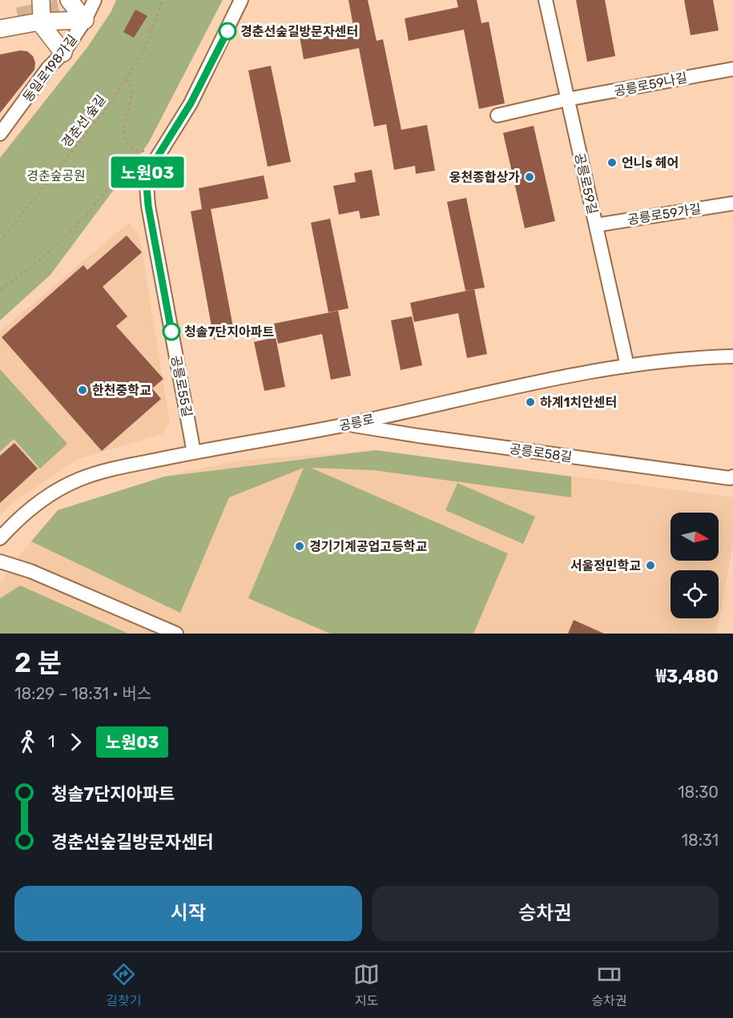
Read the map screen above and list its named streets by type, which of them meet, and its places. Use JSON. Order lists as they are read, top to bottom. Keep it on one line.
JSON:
{"streets":{"street":["동일로198가길","공릉로59나길","공릉로59길","공릉로59가길","공릉로55길","공릉로","공릉로58길"],"path":["경춘선 숲길"]},"crossings":[["공릉로59나길","공릉로59길"],["공릉로59길","공릉로59가길"],["공릉로59길","공릉로"],["공릉로55길","공릉로"],["공릉로","공릉로58길"]],"parks":["경춘숲공원"],"places":["경춘선숲길방문자센터","언니s 헤어","웅천종합상가","청솔7단지아파트","한천중학교","하계1치안센터","경기기계공업고등학교","서울정민학교"],"lines":["bus line 노원03"],"north":"right","page":{"on_map":"노원03","heading":["2 분","18:29 – 18:31 · 버스","₩3,480"],"legs":["1","노원03"],"list":[{"name":"청솔7단지아파트","value":"18:30"},{"name":"경춘선숲길방문자센터","value":"18:31"}],"buttons":["시작","승차권"],"tabs":["길찾기","지도","승차권"]}}
